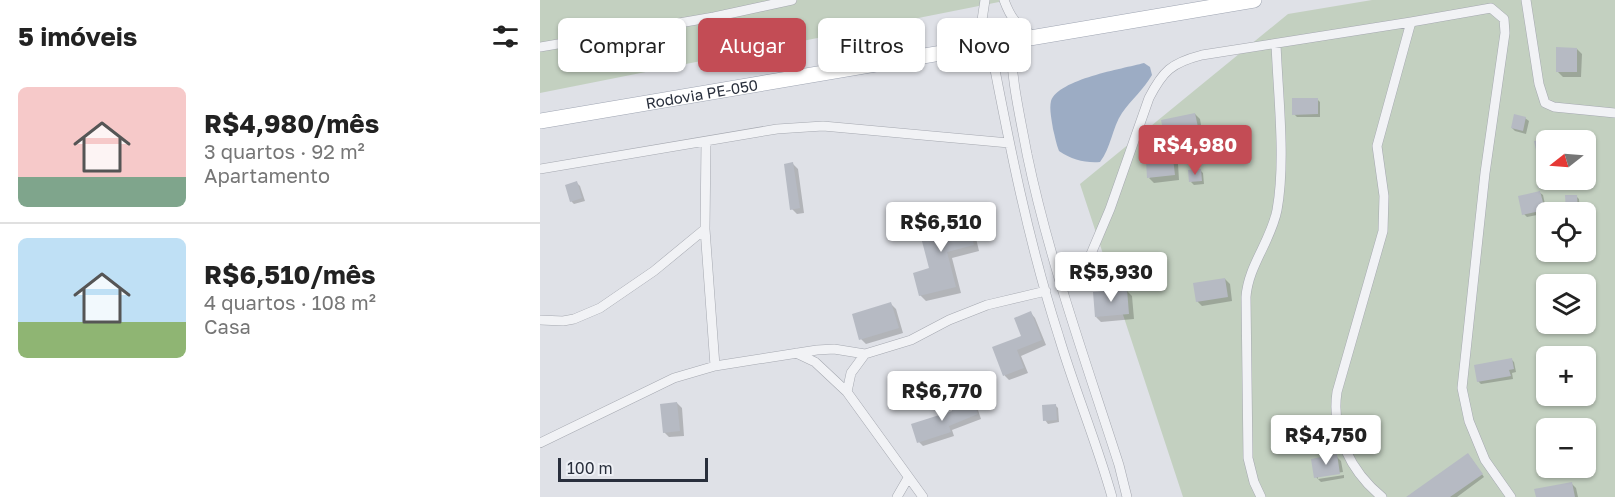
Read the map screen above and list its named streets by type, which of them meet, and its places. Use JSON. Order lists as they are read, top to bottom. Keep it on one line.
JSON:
{"streets":{"main road":["Rodovia PE-050"]},"scale_bar":"100 m","north":"left","page":{"heading":"5 imóveis","chip":["Comprar","Alugar","Filtros","Novo"],"list":[{"name":"R$4,980/mês","note":"3 quartos · 92 m² · Apartamento"},{"name":"R$6,510/mês","note":"4 quartos · 108 m² · Casa"}],"price":["R$4,980","R$6,510","R$5,930","R$6,770","R$4,750"],"map_buttons":["+","−"],"scale":"100 m"}}
